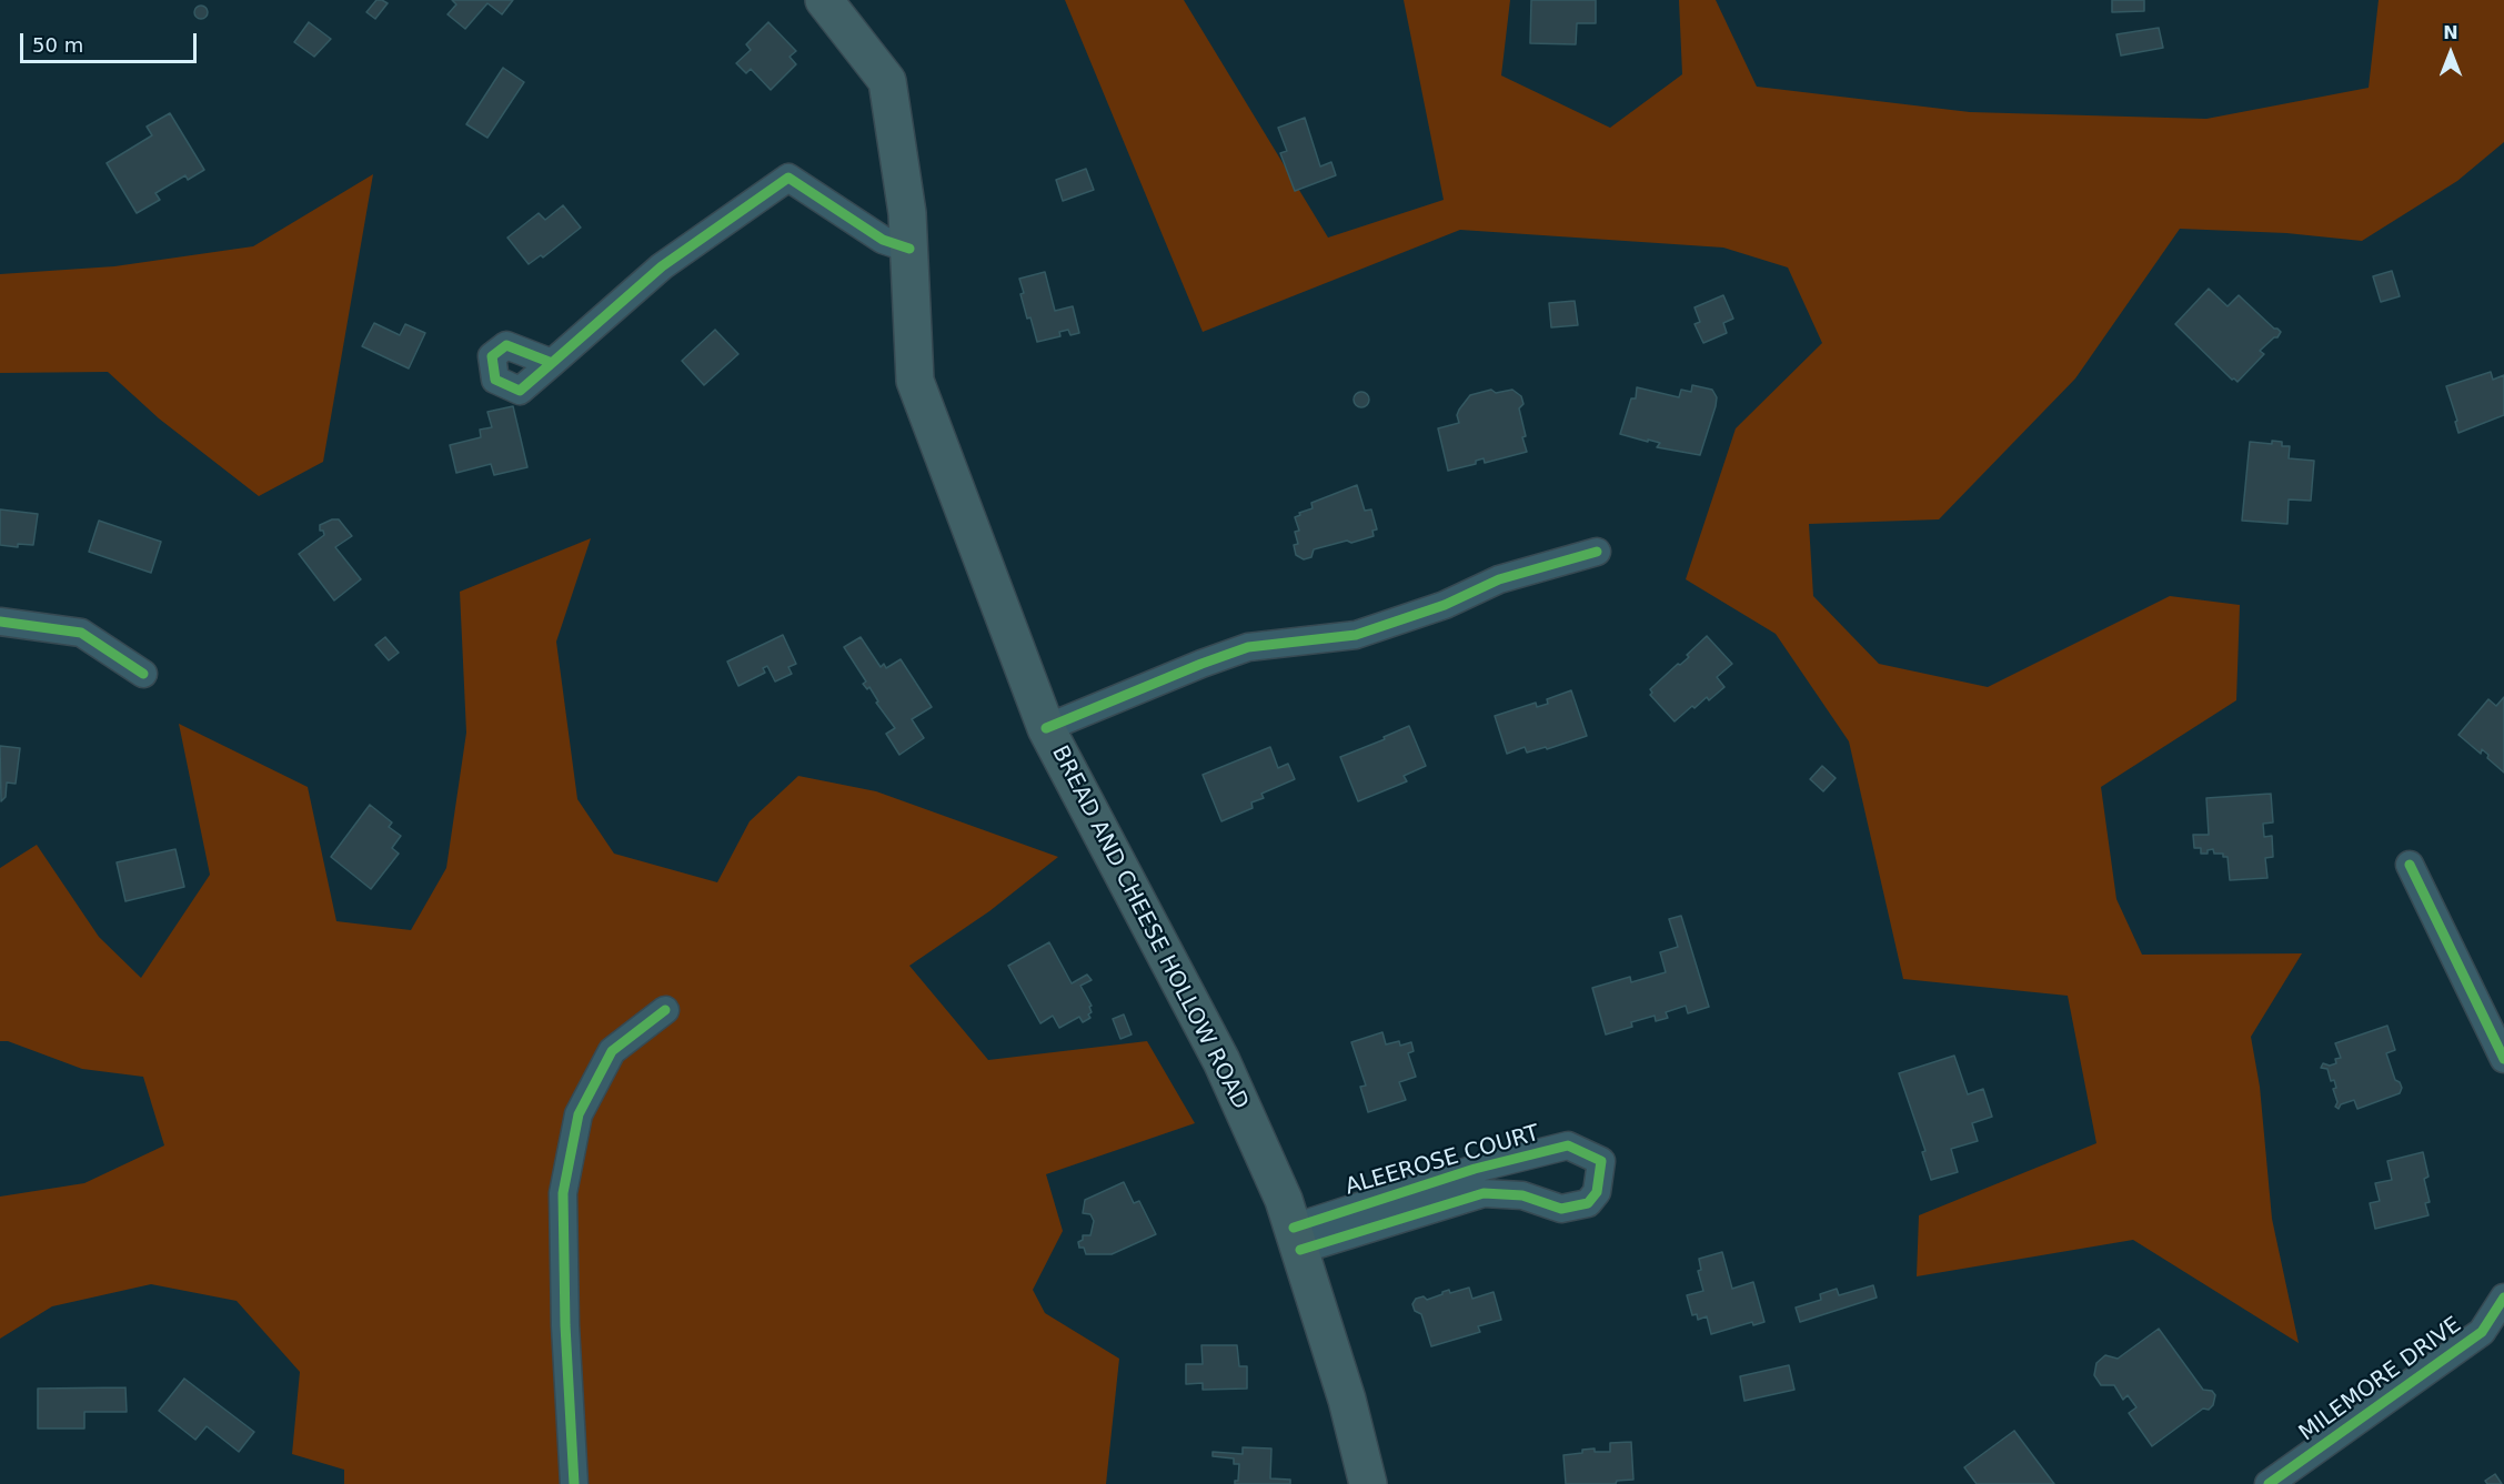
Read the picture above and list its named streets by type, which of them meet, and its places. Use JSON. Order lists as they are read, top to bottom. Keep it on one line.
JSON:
{"streets":{"main road":["BREAD AND CHEESE HOLLOW ROAD"],"street":["ALEEROSE COURT","MILEMORE DRIVE"]},"crossings":[["BREAD AND CHEESE HOLLOW ROAD","ALEEROSE COURT"]],"scale_bar":"50 m","north":"top"}
